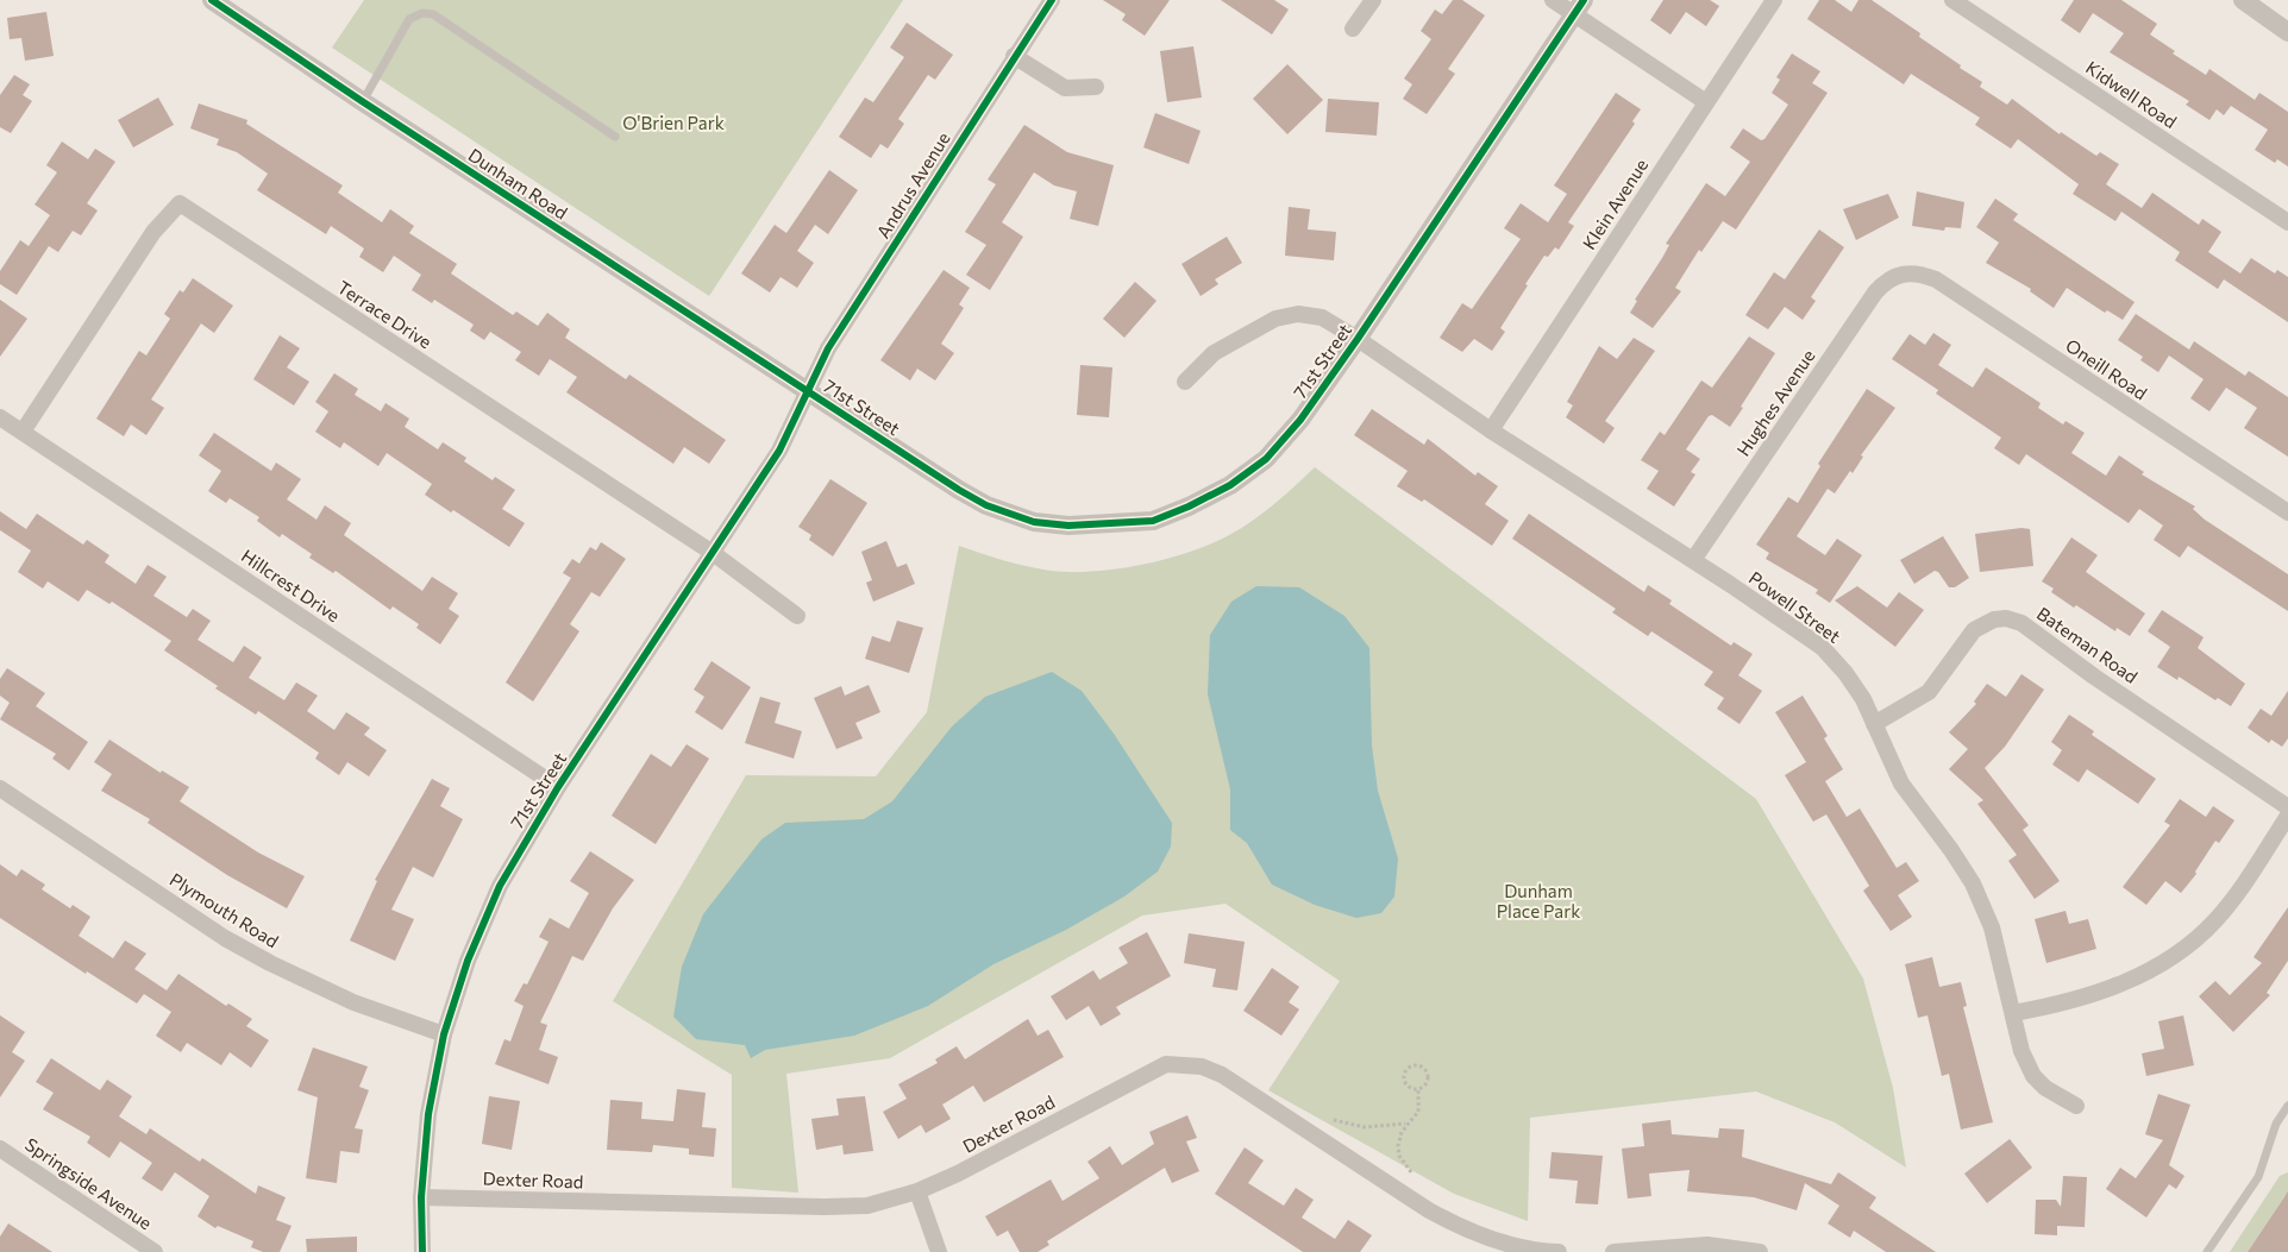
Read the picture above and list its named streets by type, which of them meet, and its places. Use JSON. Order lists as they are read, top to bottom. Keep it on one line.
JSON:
{"streets":{"street":["Kidwell Road","Dunham Road","Andrus Avenue","Klein Avenue","Terrace Drive","71st Street","Oneill Road","Hughes Avenue","Hillcrest Drive","Powell Street","Bateman Road","Plymouth Road","Dexter Road","Springside Avenue"]},"crossings":[["Dunham Road","Andrus Avenue"],["Dunham Road","71st Street"],["Andrus Avenue","71st Street"],["Klein Avenue","Powell Street"],["Terrace Drive","71st Street"],["Terrace Drive","Hillcrest Drive"],["71st Street","Hillcrest Drive"],["71st Street","Powell Street"],["71st Street","Plymouth Road"],["71st Street","Dexter Road"],["Oneill Road","Hughes Avenue"],["Hughes Avenue","Powell Street"],["Powell Street","Bateman Road"]],"parks":["O'Brien Park","Dunham Place Park"]}
